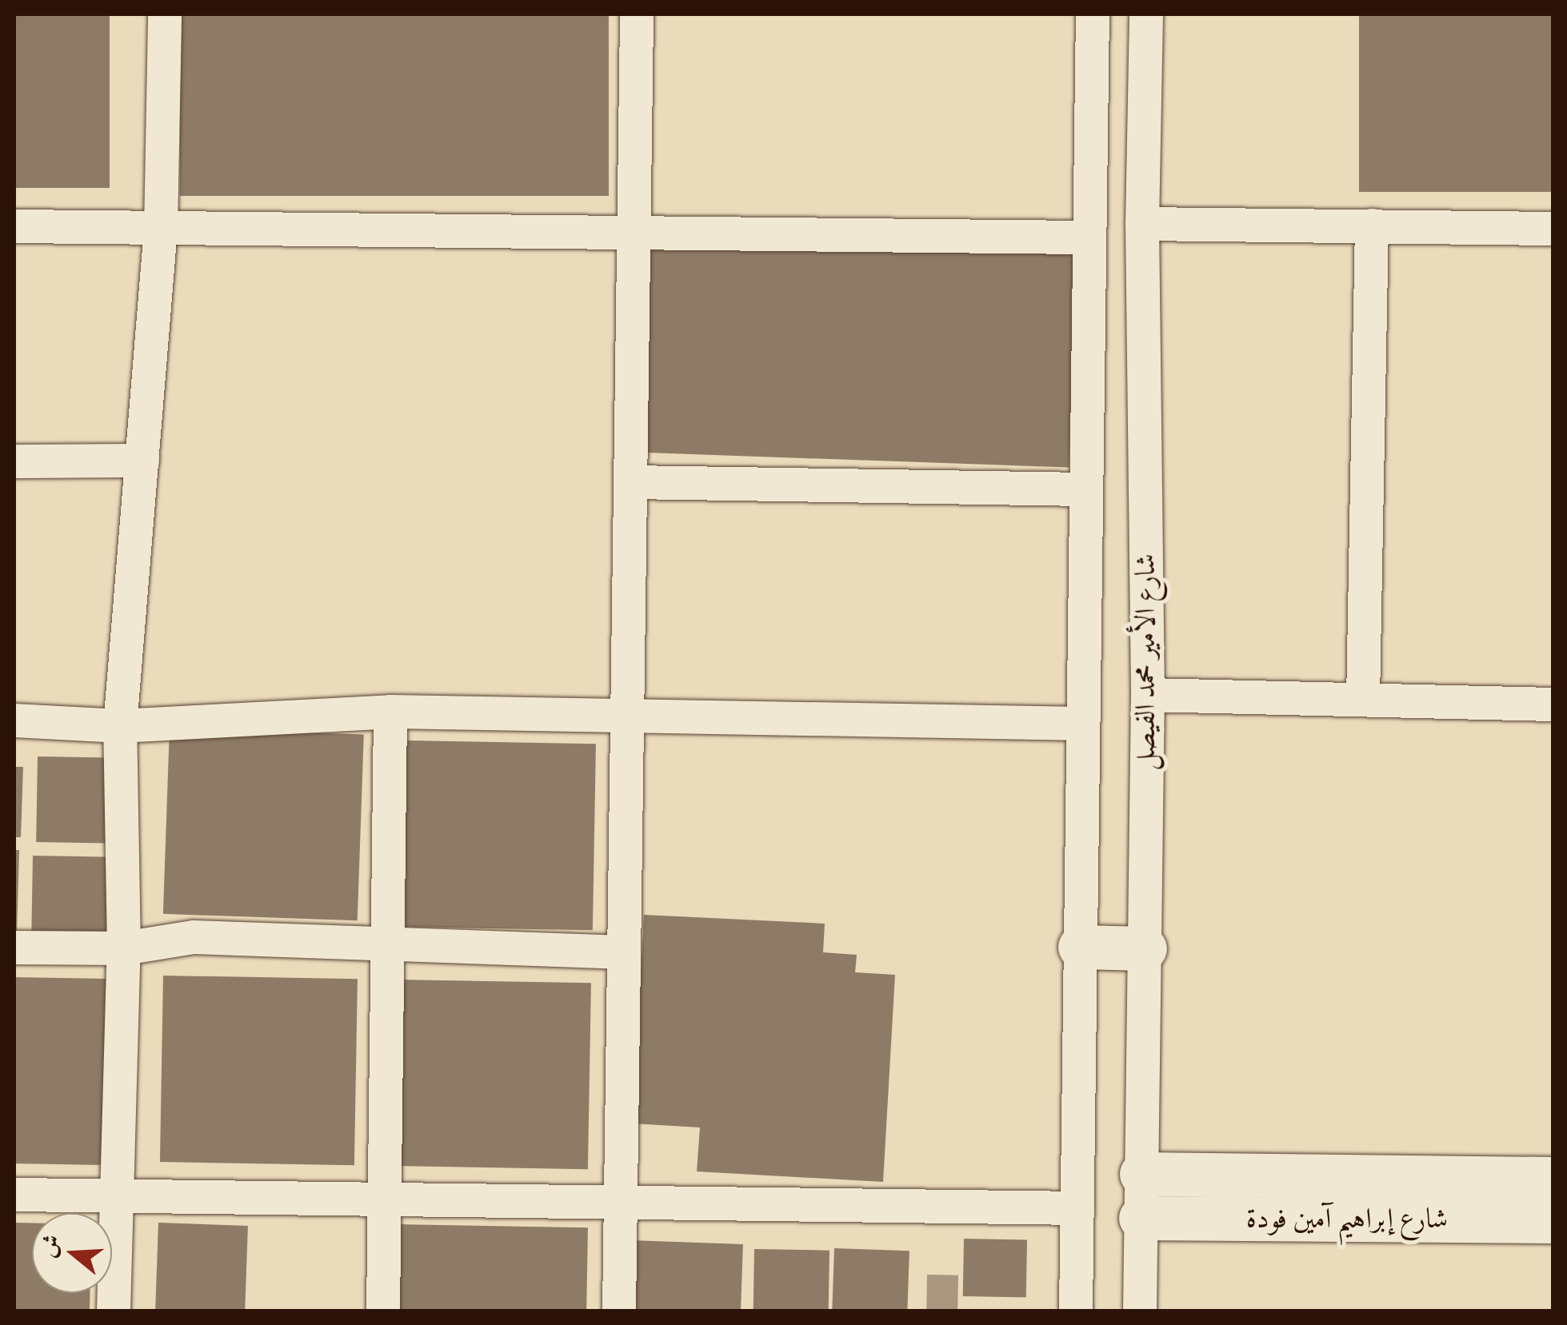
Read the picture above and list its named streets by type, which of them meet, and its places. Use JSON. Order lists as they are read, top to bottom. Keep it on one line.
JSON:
{"streets":{"street":["شارع الأمير محمد الفيصل","شارع إبراهيم آمين فودة"]},"crossings":[["شارع الأمير محمد الفيصل","شارع إبراهيم آمين فودة"]],"north":"left"}
